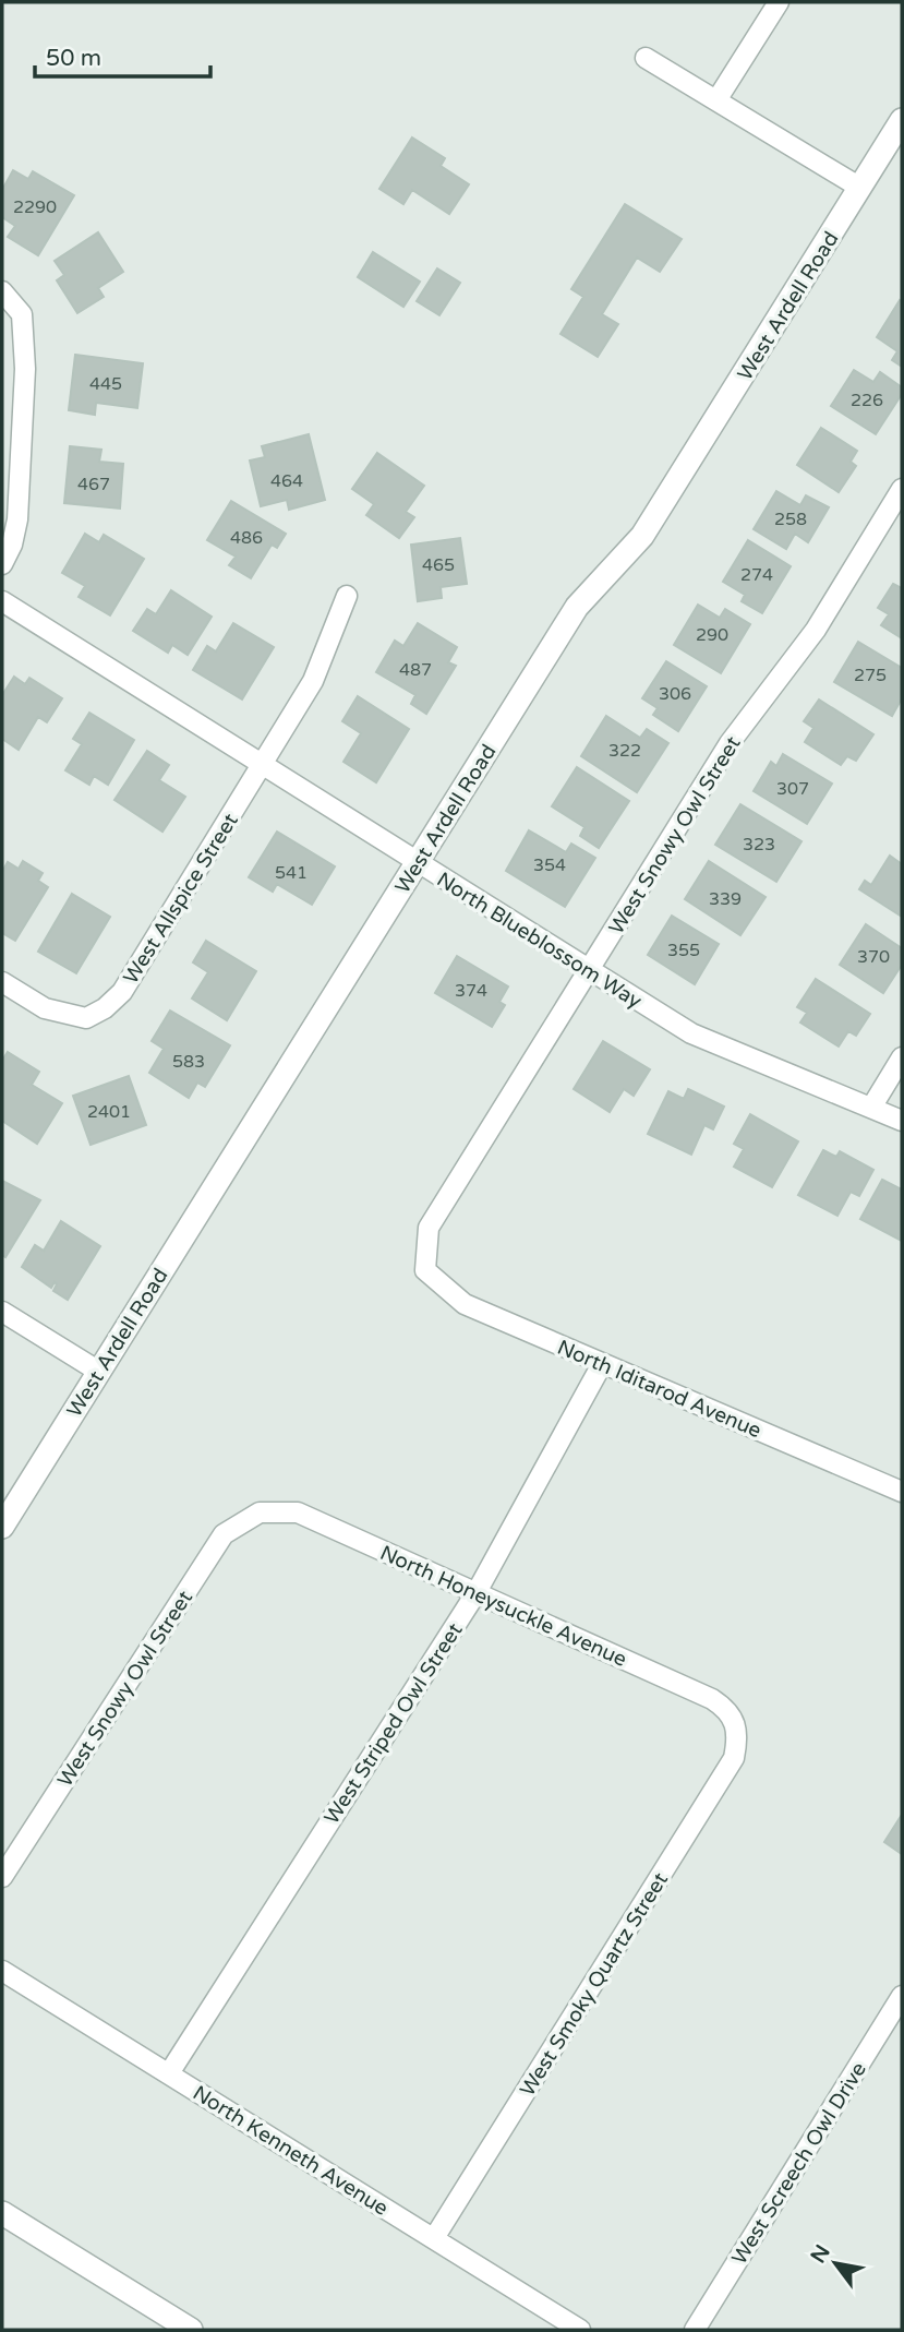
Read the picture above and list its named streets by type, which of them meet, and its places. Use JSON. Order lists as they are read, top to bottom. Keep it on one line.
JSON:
{"streets":{"street":["West Ardell Road","West Snowy Owl Street","West Allspice Street","North Blueblossom Way","North Iditarod Avenue","North Honeysuckle Avenue","West Striped Owl Street","West Smoky Quartz Street","North Kenneth Avenue","West Screech Owl Drive"]},"crossings":[["West Ardell Road","North Blueblossom Way"],["West Snowy Owl Street","North Blueblossom Way"],["West Snowy Owl Street","North Iditarod Avenue"],["West Snowy Owl Street","North Honeysuckle Avenue"],["West Allspice Street","North Blueblossom Way"],["North Iditarod Avenue","West Striped Owl Street"],["North Honeysuckle Avenue","West Striped Owl Street"],["North Honeysuckle Avenue","West Smoky Quartz Street"],["West Striped Owl Street","North Kenneth Avenue"],["West Smoky Quartz Street","North Kenneth Avenue"]],"house_numbers":["2290","445","226","464","467","258","486","465","274","290","487","275","306","322","307","323","354","541","339","355","370","374","583","2401"],"scale_bar":"50 m","north":"top left"}
